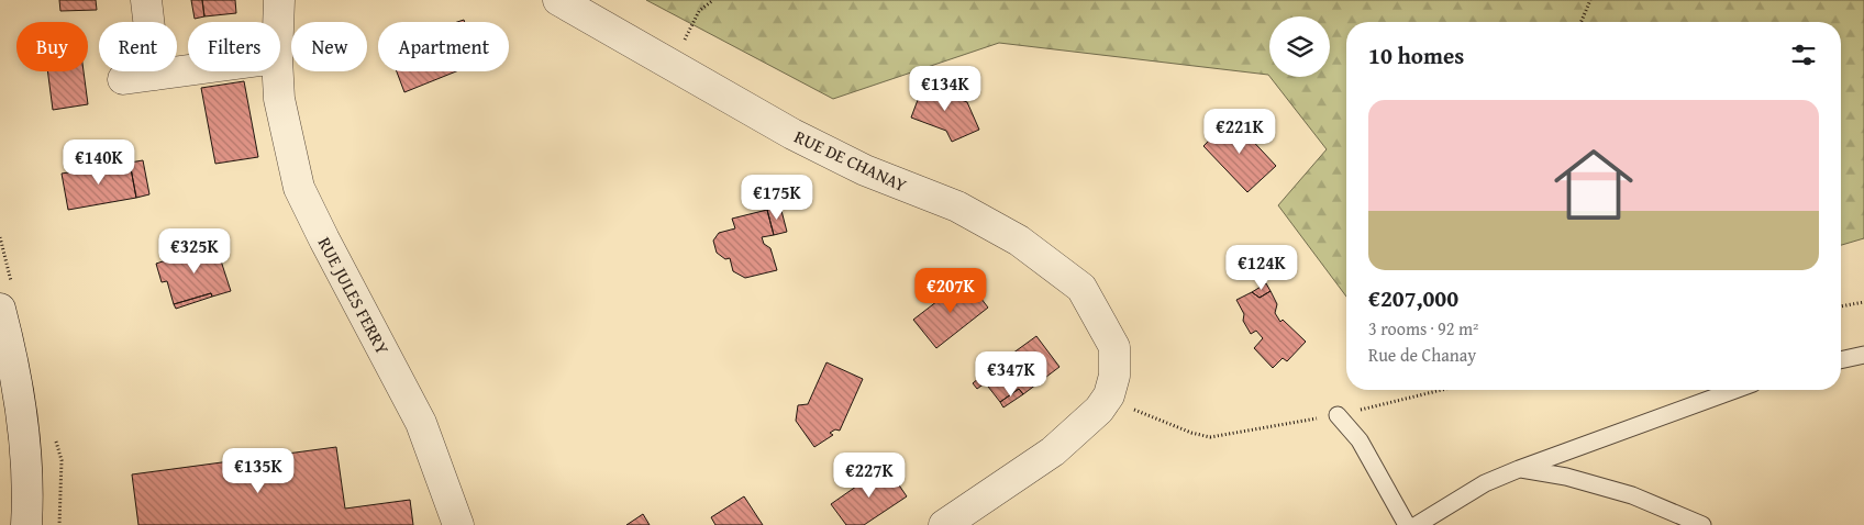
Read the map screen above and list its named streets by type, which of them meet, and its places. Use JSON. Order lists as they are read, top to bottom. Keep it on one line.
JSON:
{"streets":{"street":["RUE DE CHANAY","RUE JULES FERRY"]},"page":{"chip":["Buy","Rent","Filters","New","Apartment"],"heading":"10 homes","price":["€134K","€221K","€140K","€175K","€325K","€124K","€207K","€347K","€135K","€227K"],"list":[{"name":"€207,000","note":"3 rooms · 92 m² · Rue de Chanay"}]}}
